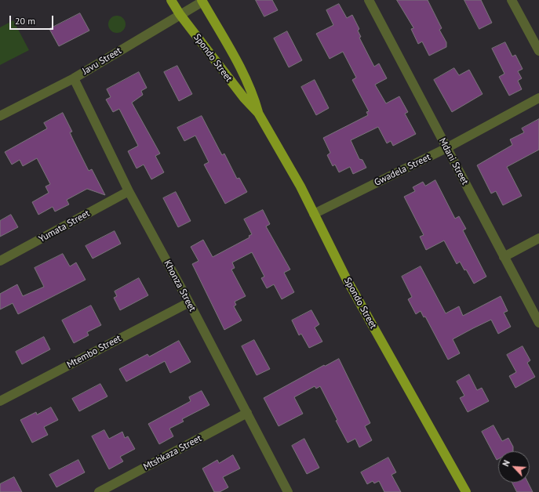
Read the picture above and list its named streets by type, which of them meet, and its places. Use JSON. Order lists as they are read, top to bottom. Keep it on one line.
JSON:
{"streets":{"main road":["Spondo Street"],"street":["Javu Street","Mdani Street","Gwadela Street","Yumata Street","Khonza Street","Mtembo Street","Mtshkaza Street"]},"crossings":[["Spondo Street","Javu Street"],["Spondo Street","Gwadela Street"],["Javu Street","Khonza Street"],["Mdani Street","Gwadela Street"],["Yumata Street","Khonza Street"],["Khonza Street","Mtembo Street"],["Khonza Street","Mtshkaza Street"]],"scale_bar":"20 m","north":"top left"}
